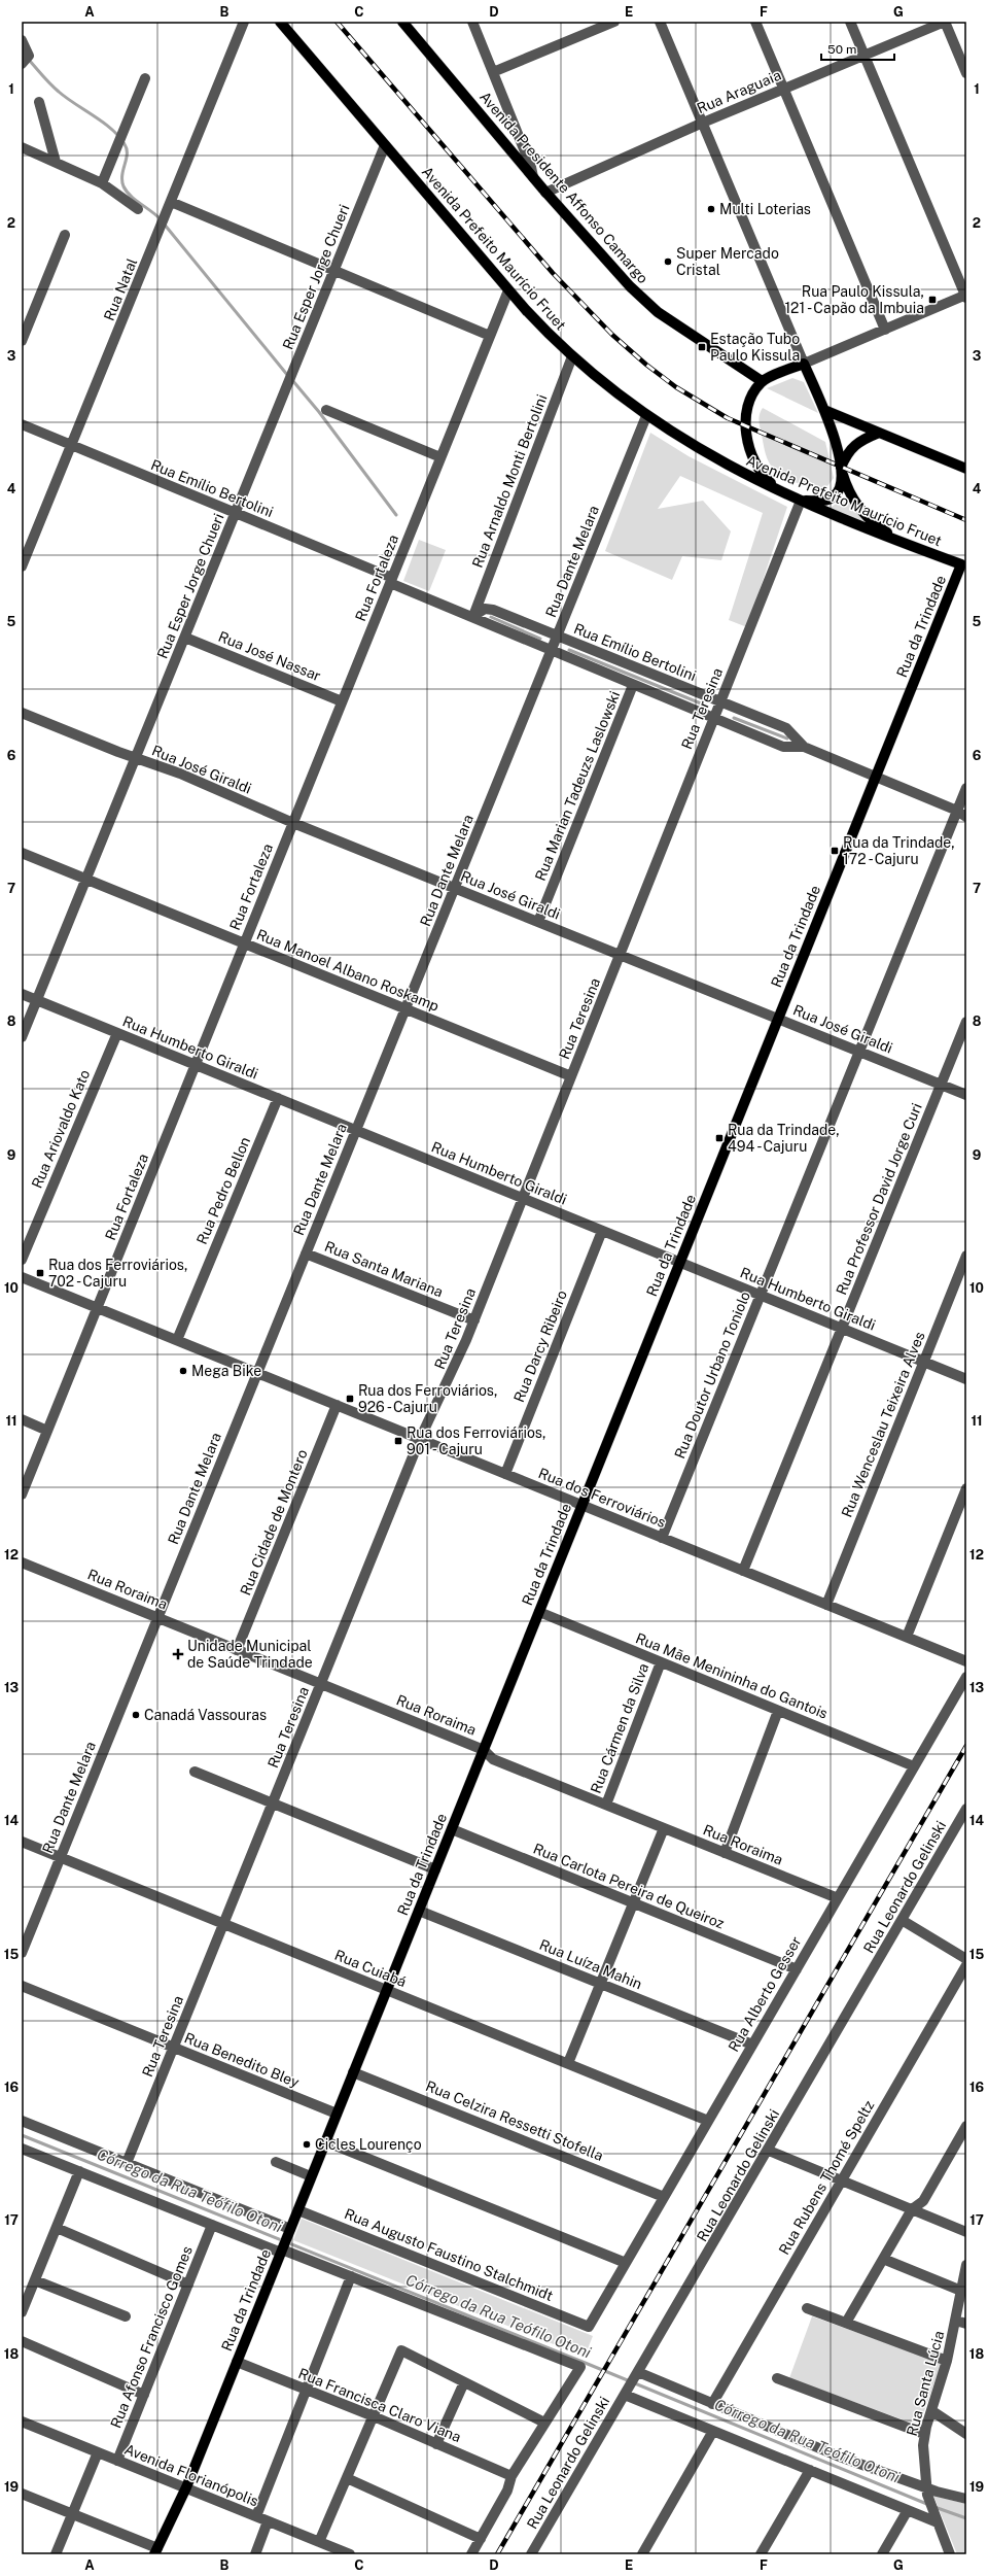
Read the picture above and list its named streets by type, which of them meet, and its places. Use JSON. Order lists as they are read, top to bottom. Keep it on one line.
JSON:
{"streets":{"main road":["Avenida Presidente Affonso Camargo","Avenida Prefeito Maurício Fruet","Rua da Trindade"],"street":["Rua Araguaia","Rua Esper Jorge Chueri","Rua Natal","Rua Arnaldo Monti Bertolini","Rua Emílio Bertolini","Rua Dante Melara","Rua Fortaleza","Rua José Nassar","Rua Teresina","Rua José Giraldi","Rua Marian Tadeuzs Laslowski","Rua Manoel Albano Roskamp","Rua Humberto Giraldi","Rua Ariovaldo Kato","Rua Pedro Bellon","Rua Professor David Jorge Curi","Rua Santa Mariana","Rua Darcy Ribeiro","Rua Doutor Urbano Toniolo","Rua Wenceslau Teixeira Alves","Rua dos Ferroviários","Rua Cidade de Montero","Rua Roraima","Rua Mãe Menininha do Gantois","Rua Cármen da Silva","Rua Carlota Pereira de Queiroz","Rua Leonardo Gelinski","Rua Luíza Mahin","Rua Cuiabá","Rua Alberto Gesser","Rua Benedito Bley","Rua Celzira Ressetti Stofella","Rua Rubens Thomé Speltz","Rua Augusto Faustino Stalchmidt","Rua Afonso Francisco Gomes","Rua Santa Lúcia","Rua Francisca Claro Viana","Avenida Florianópolis"]},"crossings":[["Rua Araguaia","Avenida Presidente Affonso Camargo"],["Avenida Prefeito Maurício Fruet","Rua Esper Jorge Chueri"],["Avenida Prefeito Maurício Fruet","Rua Arnaldo Monti Bertolini"],["Avenida Prefeito Maurício Fruet","Rua Dante Melara"],["Avenida Prefeito Maurício Fruet","Rua Fortaleza"],["Avenida Prefeito Maurício Fruet","Rua da Trindade"],["Avenida Prefeito Maurício Fruet","Rua Teresina"],["Rua Esper Jorge Chueri","Rua Emílio Bertolini"],["Rua Esper Jorge Chueri","Rua José Nassar"],["Rua Esper Jorge Chueri","Rua José Giraldi"],["Rua Esper Jorge Chueri","Rua Manoel Albano Roskamp"],["Rua Esper Jorge Chueri","Rua Humberto Giraldi"],["Rua Natal","Rua Emílio Bertolini"],["Rua Arnaldo Monti Bertolini","Rua Emílio Bertolini"],["Rua Emílio Bertolini","Rua Dante Melara"],["Rua Emílio Bertolini","Rua Fortaleza"],["Rua Emílio Bertolini","Rua da Trindade"],["Rua Emílio Bertolini","Rua Teresina"],["Rua Emílio Bertolini","Rua Marian Tadeuzs Laslowski"],["Rua Emílio Bertolini","Rua Doutor Urbano Toniolo"],["Rua Dante Melara","Rua José Giraldi"],["Rua Dante Melara","Rua Manoel Albano Roskamp"],["Rua Dante Melara","Rua Humberto Giraldi"],["Rua Dante Melara","Rua Santa Mariana"],["Rua Dante Melara","Rua dos Ferroviários"],["Rua Dante Melara","Rua Roraima"],["Rua Dante Melara","Rua Cuiabá"],["Rua Fortaleza","Rua José Nassar"],["Rua Fortaleza","Rua José Giraldi"],["Rua Fortaleza","Rua Manoel Albano Roskamp"],["Rua Fortaleza","Rua Humberto Giraldi"],["Rua Fortaleza","Rua dos Ferroviários"],["Rua da Trindade","Rua José Giraldi"],["Rua da Trindade","Rua Humberto Giraldi"],["Rua da Trindade","Rua dos Ferroviários"],["Rua da Trindade","Rua Roraima"],["Rua da Trindade","Rua Mãe Menininha do Gantois"],["Rua da Trindade","Rua Carlota Pereira de Queiroz"],["Rua da Trindade","Rua Luíza Mahin"],["Rua da Trindade","Rua Cuiabá"],["Rua da Trindade","Rua Benedito Bley"],["Rua da Trindade","Rua Celzira Ressetti Stofella"],["Rua da Trindade","Rua Augusto Faustino Stalchmidt"],["Rua da Trindade","Rua Francisca Claro Viana"],["Rua da Trindade","Avenida Florianópolis"],["Rua Teresina","Rua José Giraldi"],["Rua Teresina","Rua Manoel Albano Roskamp"],["Rua Teresina","Rua Humberto Giraldi"],["Rua Teresina","Rua Santa Mariana"],["Rua Teresina","Rua dos Ferroviários"],["Rua Teresina","Rua Roraima"],["Rua Teresina","Rua Cuiabá"],["Rua Teresina","Rua Benedito Bley"],["Rua José Giraldi","Rua Marian Tadeuzs Laslowski"],["Rua José Giraldi","Rua Professor David Jorge Curi"],["Rua José Giraldi","Rua Doutor Urbano Toniolo"],["Rua Humberto Giraldi","Rua Ariovaldo Kato"],["Rua Humberto Giraldi","Rua Pedro Bellon"],["Rua Humberto Giraldi","Rua Professor David Jorge Curi"],["Rua Humberto Giraldi","Rua Darcy Ribeiro"],["Rua Humberto Giraldi","Rua Doutor Urbano Toniolo"],["Rua Humberto Giraldi","Rua Wenceslau Teixeira Alves"],["Rua Pedro Bellon","Rua dos Ferroviários"],["Rua Professor David Jorge Curi","Rua dos Ferroviários"],["Rua Darcy Ribeiro","Rua dos Ferroviários"],["Rua Doutor Urbano Toniolo","Rua dos Ferroviários"],["Rua Wenceslau Teixeira Alves","Rua dos Ferroviários"],["Rua dos Ferroviários","Rua Cidade de Montero"],["Rua Cidade de Montero","Rua Roraima"],["Rua Roraima","Rua Cármen da Silva"],["Rua Roraima","Rua Alberto Gesser"],["Rua Mãe Menininha do Gantois","Rua Cármen da Silva"],["Rua Mãe Menininha do Gantois","Rua Alberto Gesser"],["Rua Carlota Pereira de Queiroz","Rua Alberto Gesser"],["Rua Luíza Mahin","Rua Alberto Gesser"],["Rua Cuiabá","Rua Alberto Gesser"],["Rua Alberto Gesser","Rua Celzira Ressetti Stofella"],["Rua Alberto Gesser","Rua Augusto Faustino Stalchmidt"],["Rua Afonso Francisco Gomes","Avenida Florianópolis"]],"water":["Córrego da Rua Teófilo Otoni"],"places":{"other":["Multi Loterias","Super Mercado Cristal","Mega Bike","Canadá Vassouras","Cicles Lourenço"],"transit":["Rua Paulo Kissula, 121 - Capão da Imbuia","Estação Tubo Paulo Kissula","Rua da Trindade, 172 - Cajuru","Rua da Trindade, 494 - Cajuru","Rua dos Ferroviários, 702 - Cajuru","Rua dos Ferroviários, 926 - Cajuru","Rua dos Ferroviários, 901 - Cajuru"],"health":["Unidade Municipal de Saúde Trindade"]},"scale_bar":"50 m","grid":{"columns":["A","B","C","D","E","F","G"],"rows":["1","2","3","4","5","6","7","8","9","10","11","12","13","14","15","16","17","18","19"]}}
